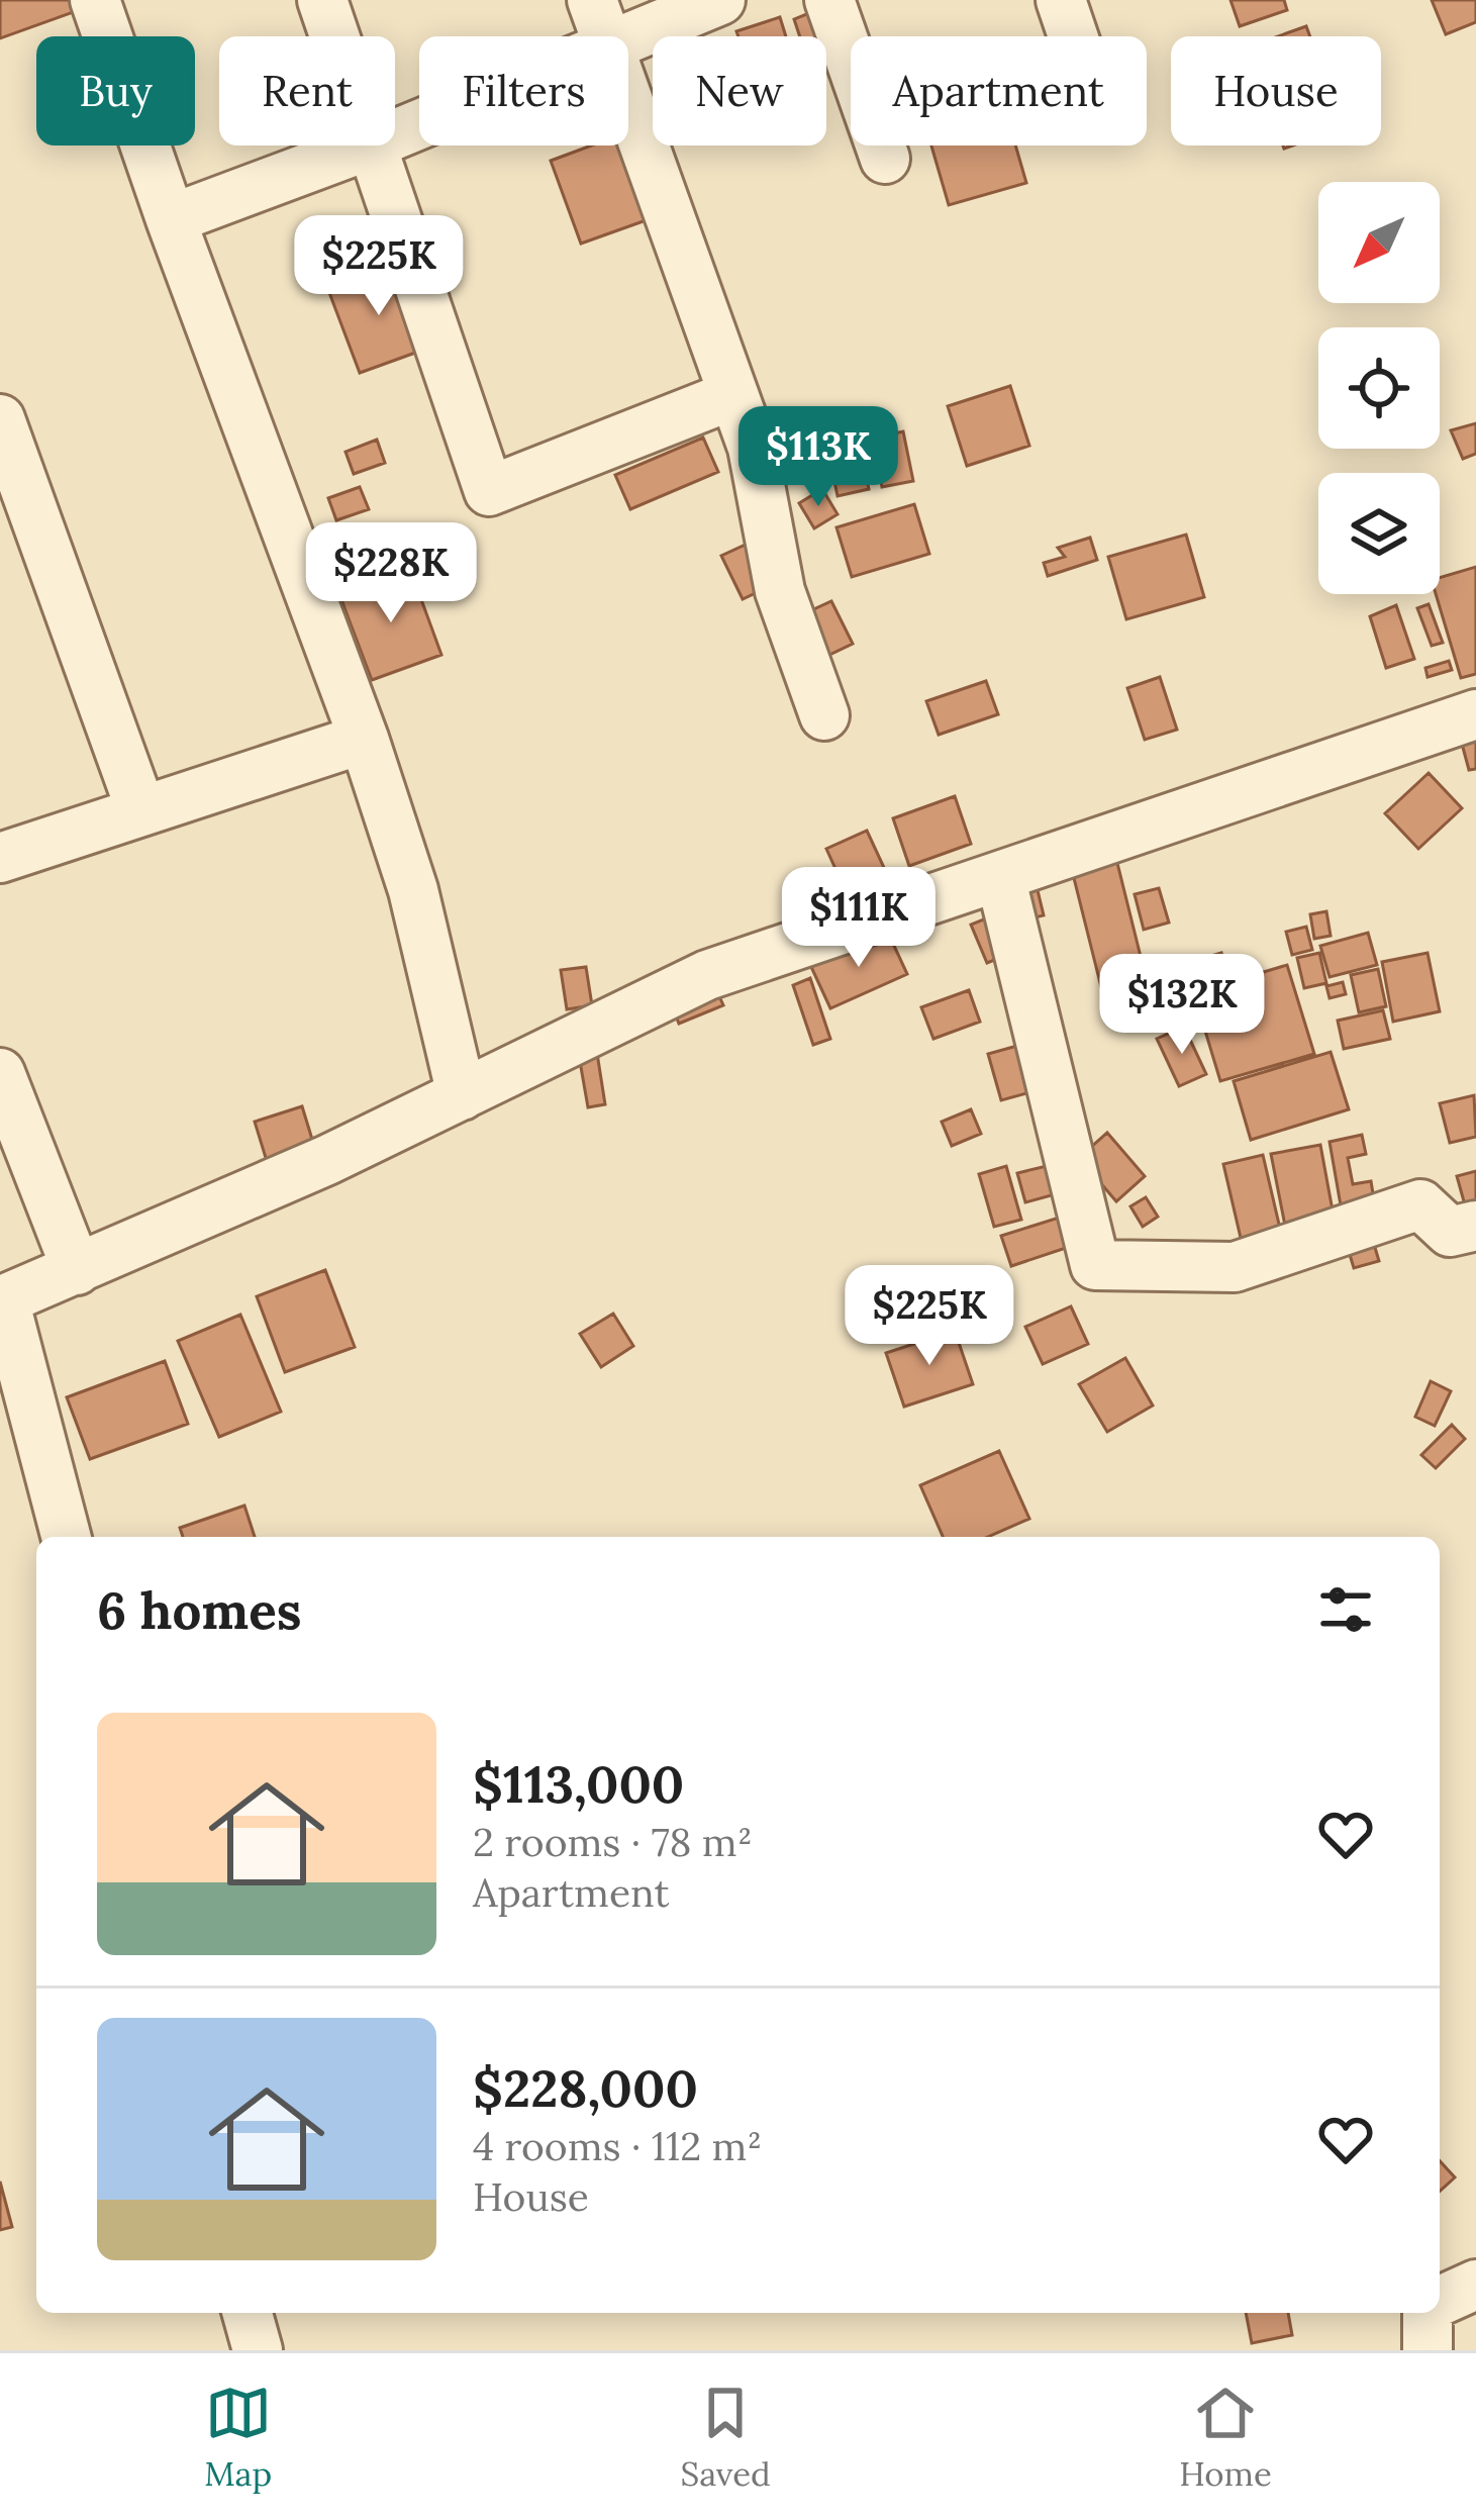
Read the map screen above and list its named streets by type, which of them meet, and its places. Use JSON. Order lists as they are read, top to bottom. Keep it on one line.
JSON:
{"north":"bottom left","page":{"chip":["Buy","Rent","Filters","New","Apartment","House"],"price":["$225K","$113K","$228K","$111K","$132K","$225K"],"heading":"6 homes","list":[{"name":"$113,000","note":"2 rooms · 78 m² · Apartment"},{"name":"$228,000","note":"4 rooms · 112 m² · House"}],"tabs":["Map","Saved","Home"]}}
